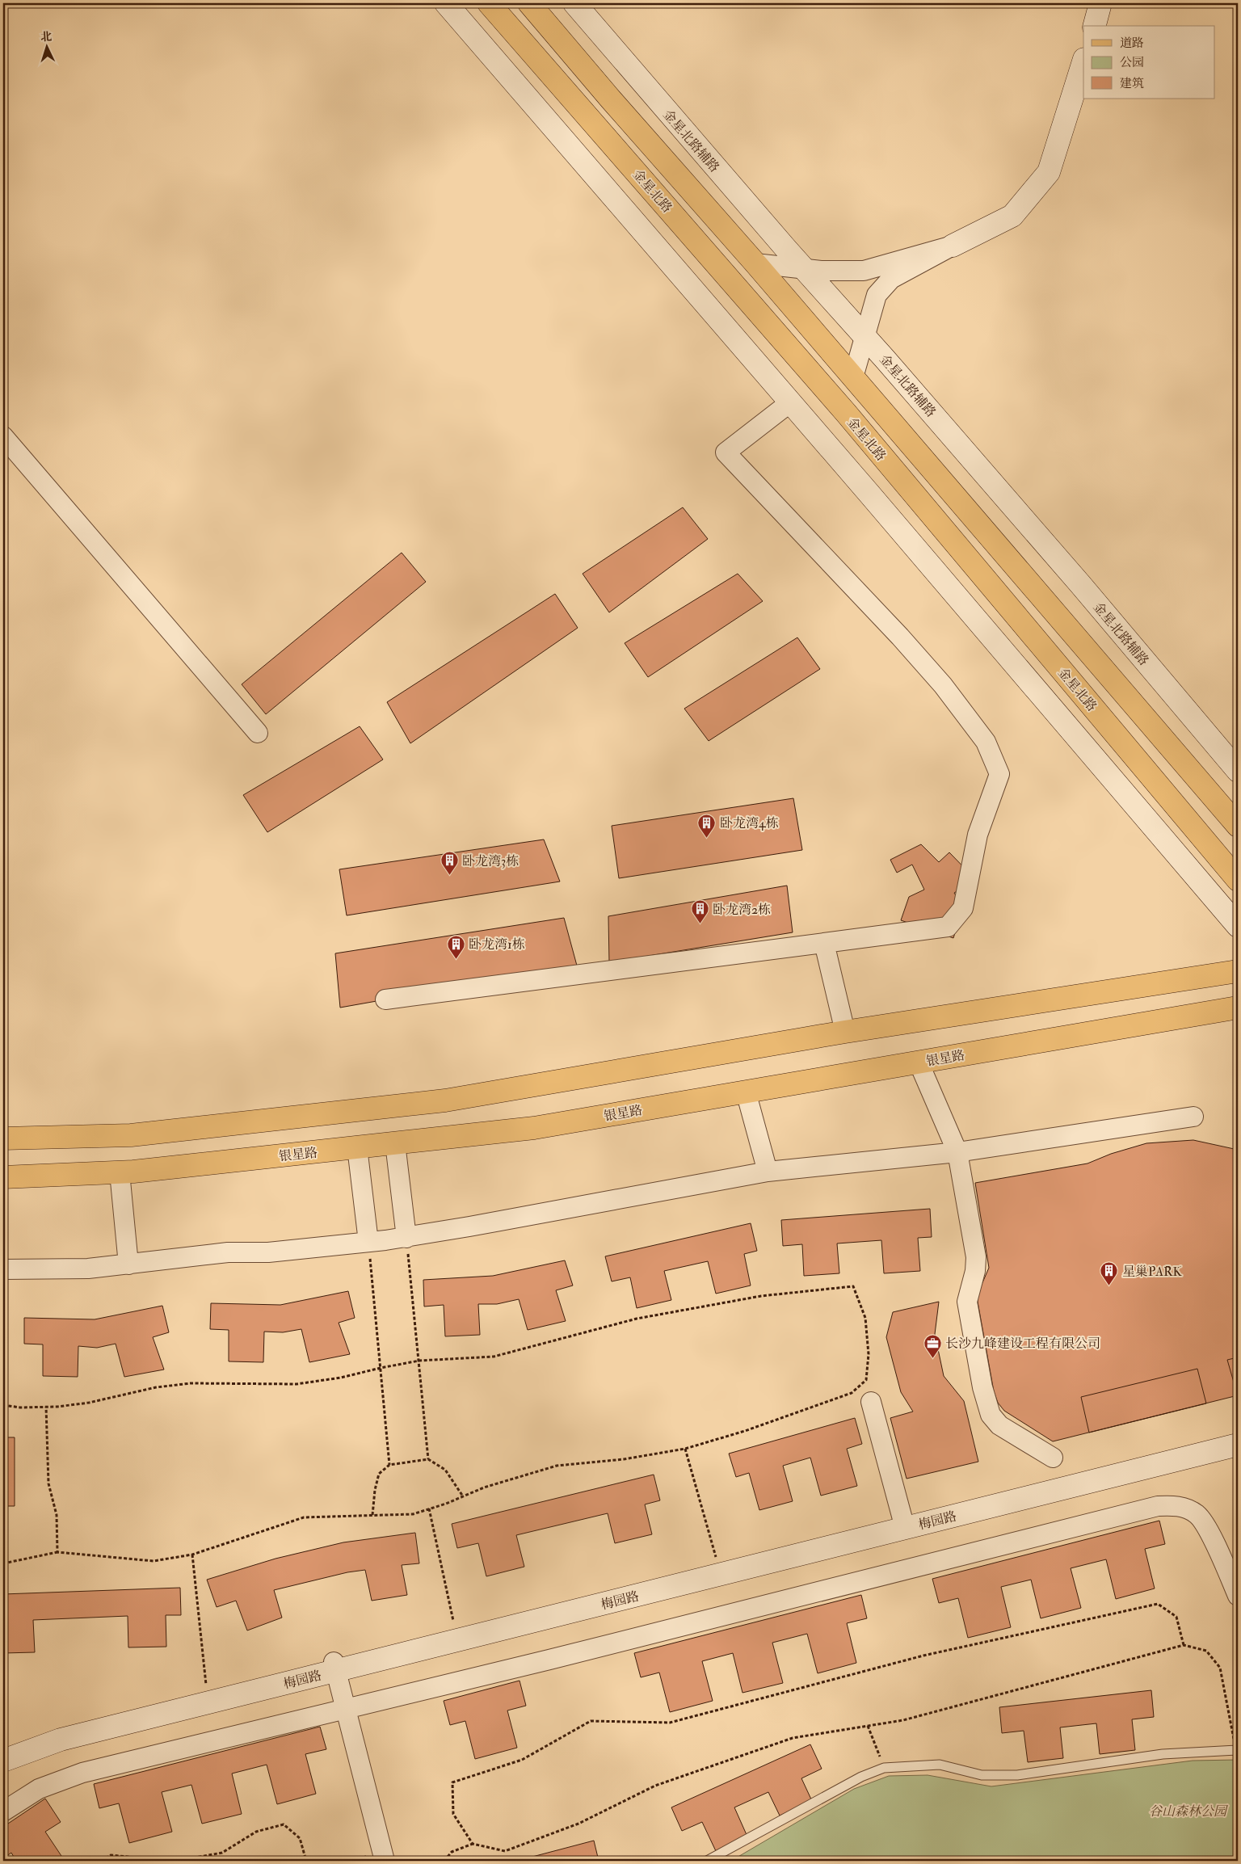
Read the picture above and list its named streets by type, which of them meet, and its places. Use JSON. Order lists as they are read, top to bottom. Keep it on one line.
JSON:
{"streets":{"main road":["金星北路","银星路"],"street":["金星北路辅路","梅园路"]},"parks":["谷山森林公园"],"places":{"building":["卧龙湾4栋","卧龙湾3栋","卧龙湾2栋","卧龙湾1栋","星巢PARK"],"office":["长沙九峰建设工程有限公司"]},"legend":["道路","公园","建筑"],"north":"top"}
